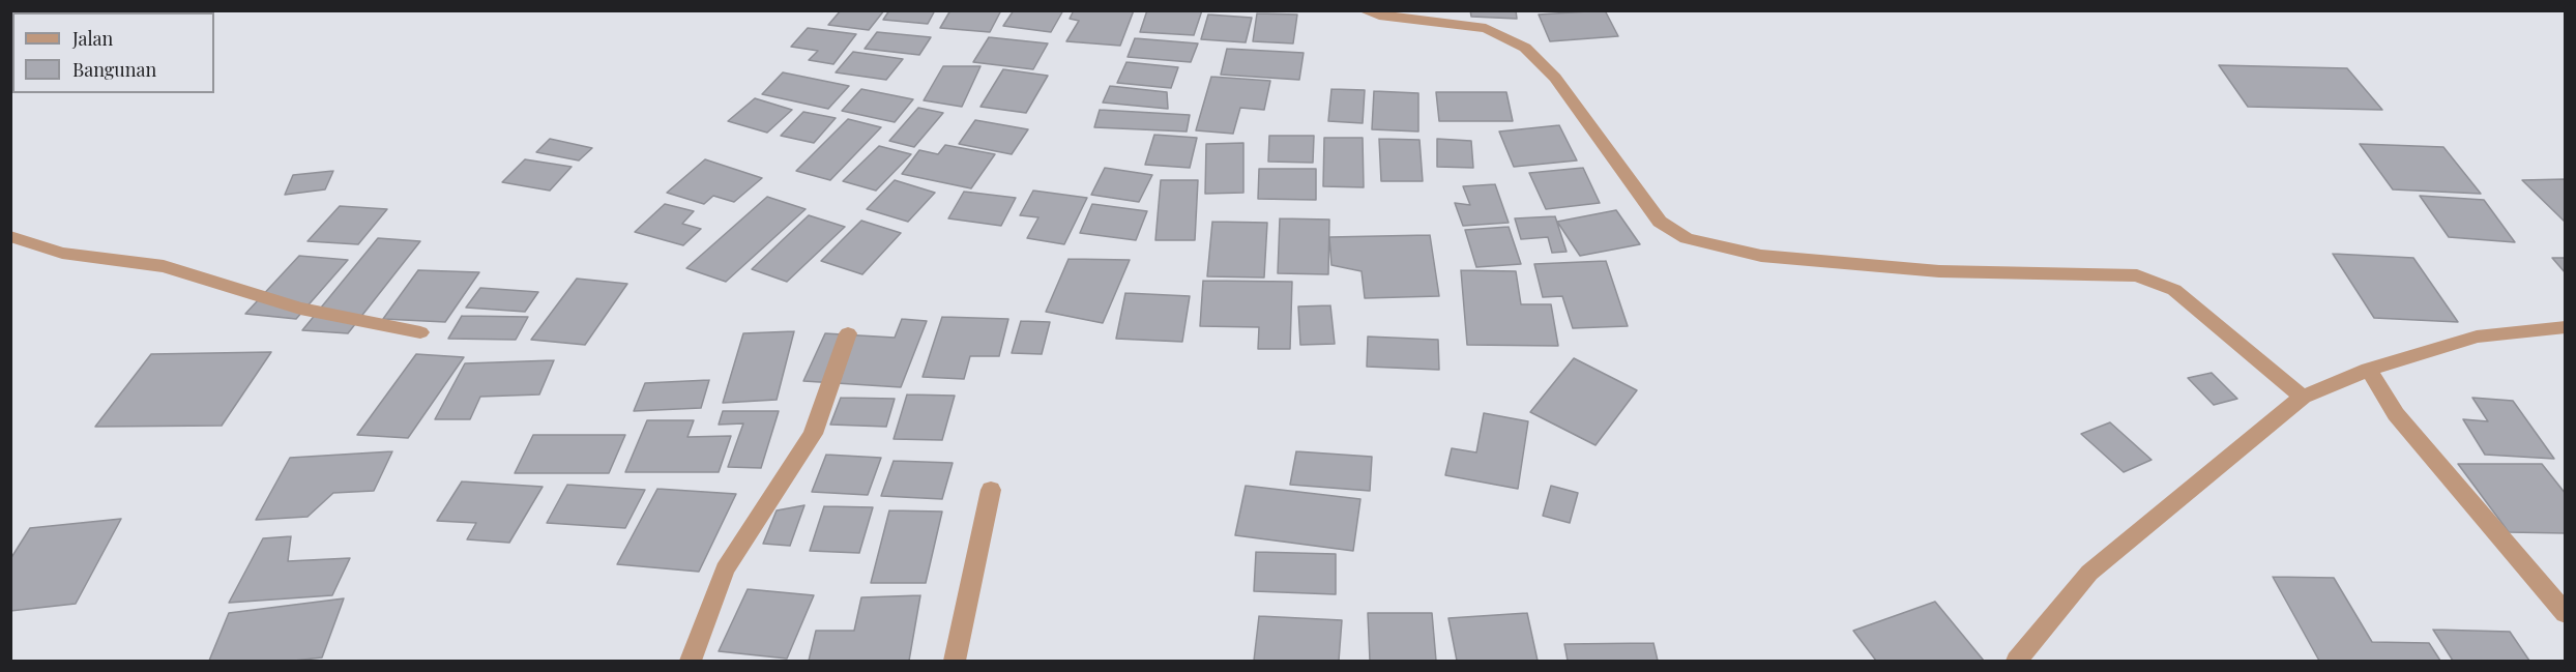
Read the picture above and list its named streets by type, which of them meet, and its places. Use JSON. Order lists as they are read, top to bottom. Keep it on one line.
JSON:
{"legend":["Jalan","Bangunan"]}
